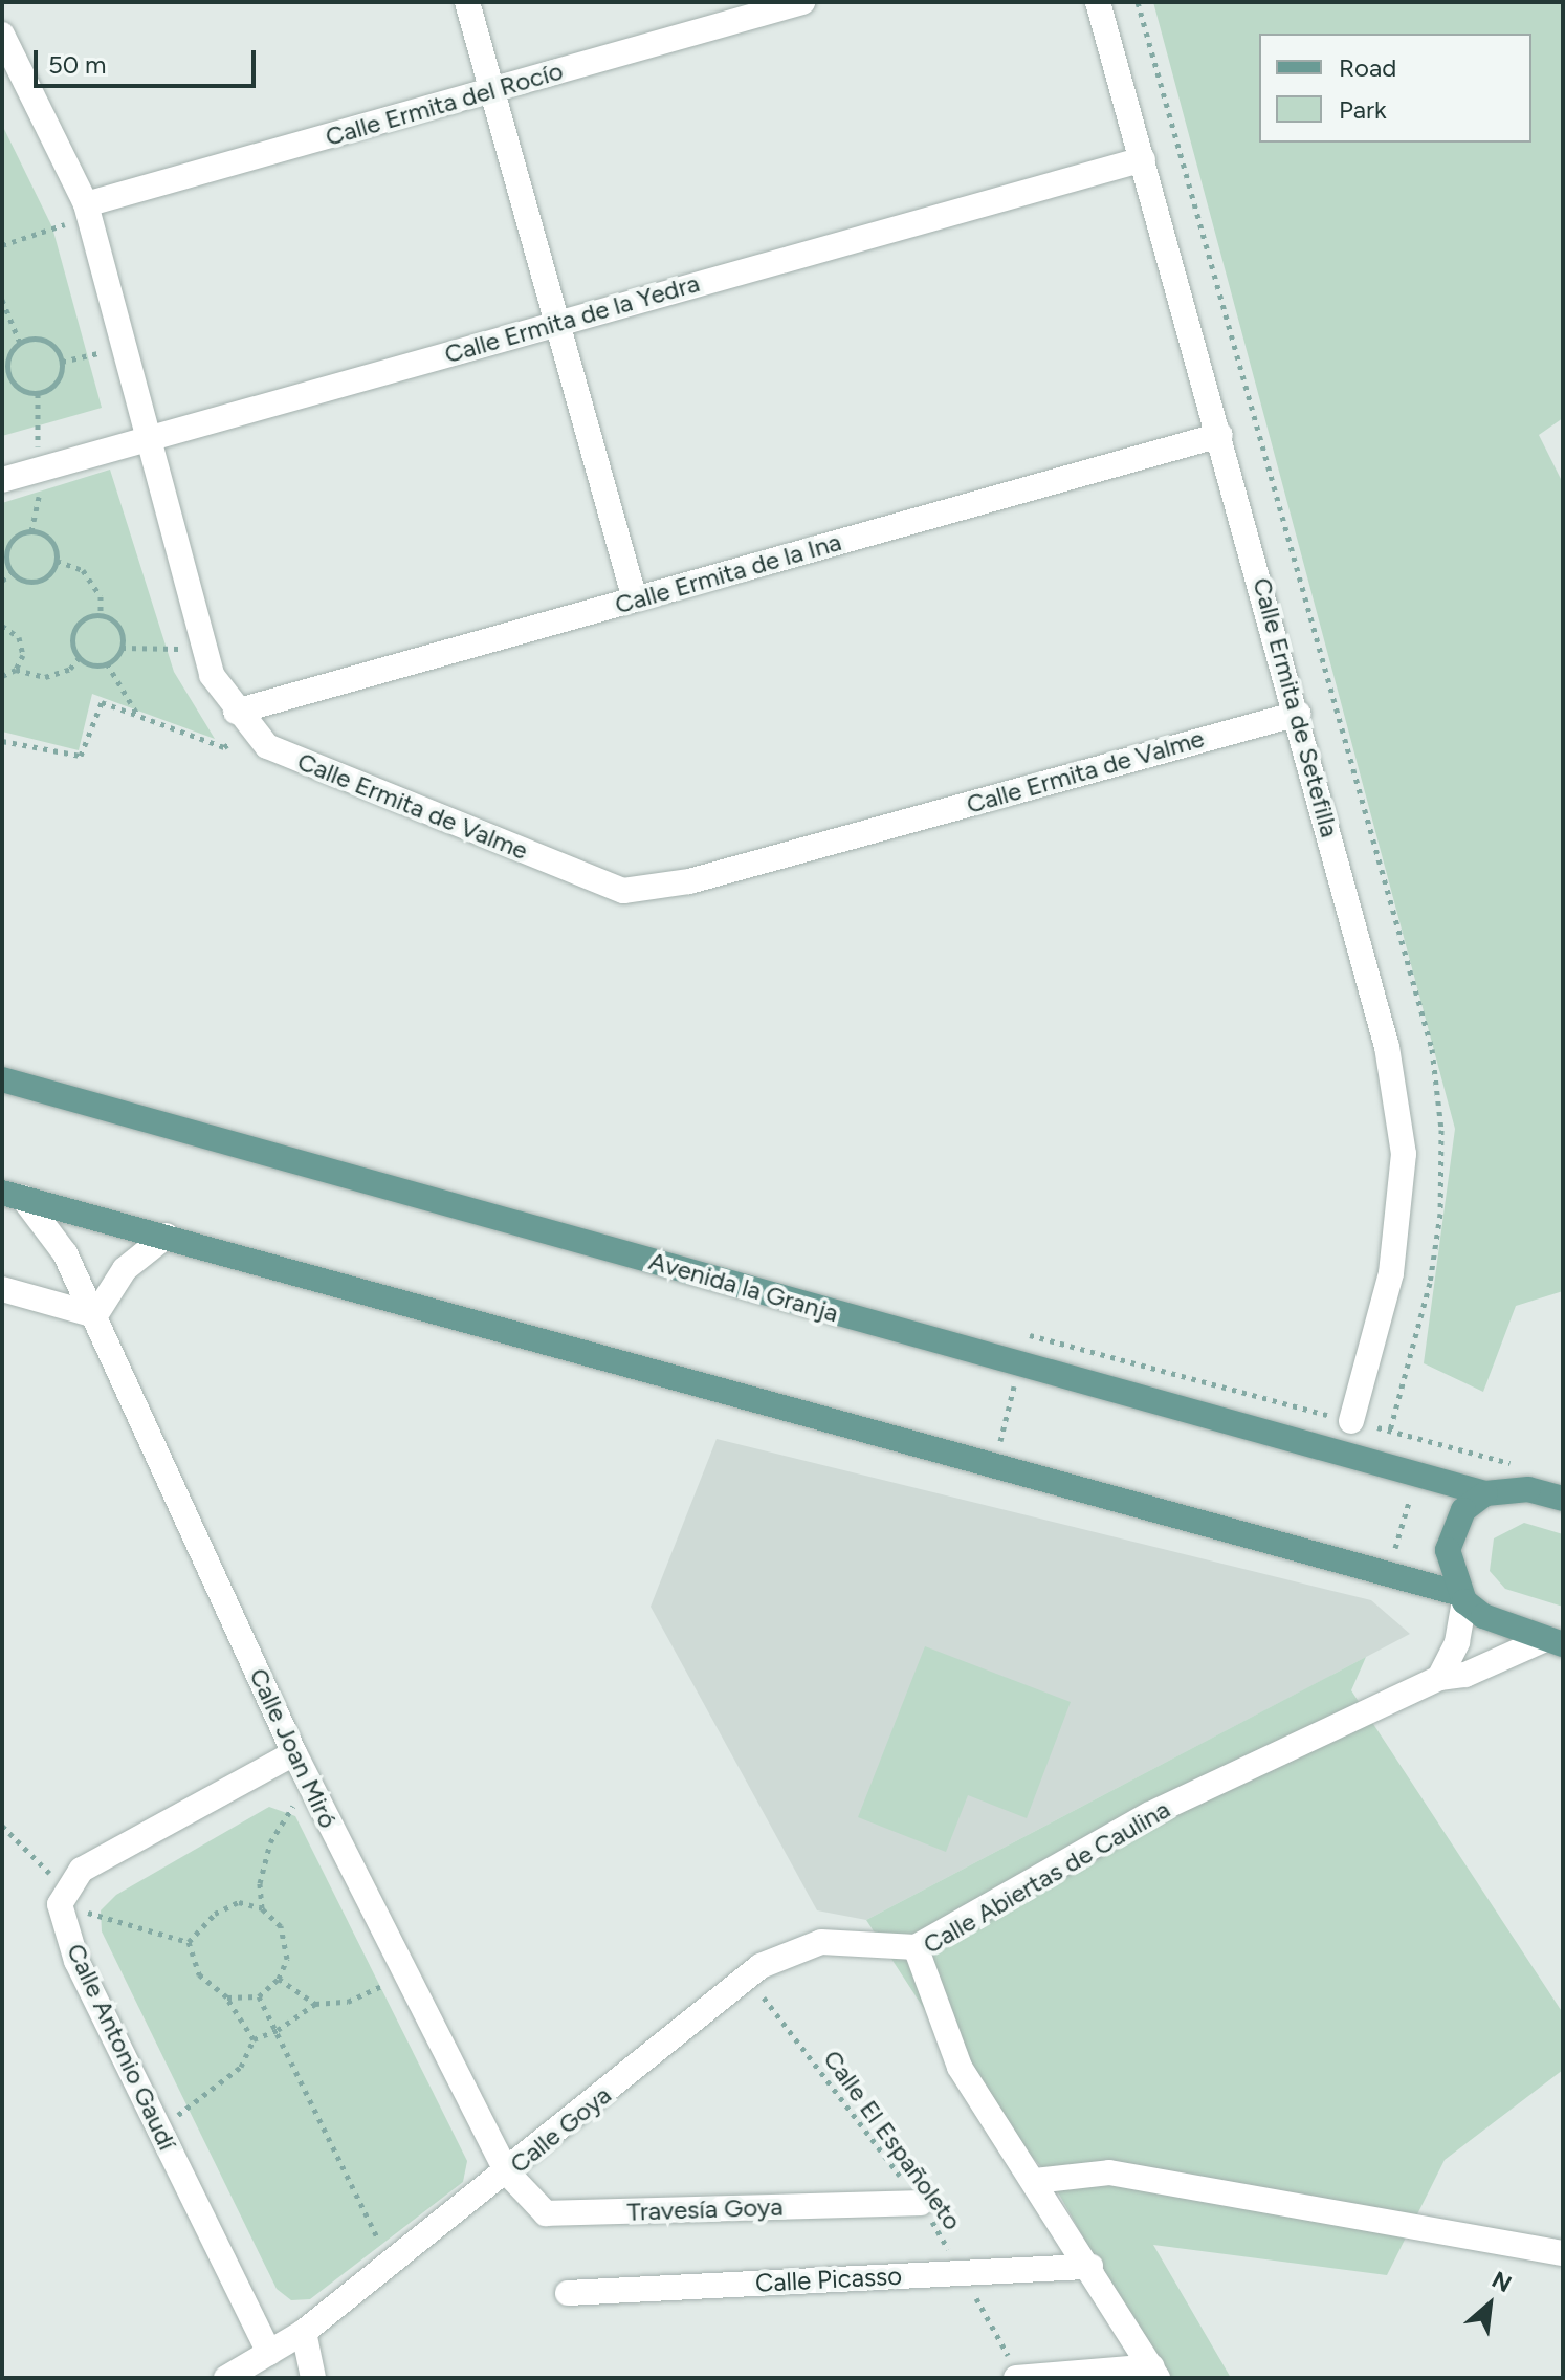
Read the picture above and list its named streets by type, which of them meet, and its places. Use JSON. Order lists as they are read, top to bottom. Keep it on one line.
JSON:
{"streets":{"main road":["Avenida la Granja"],"street":["Calle Ermita del Rocío","Calle Ermita de la Yedra","Calle Ermita de la Ina","Calle Ermita de Setefilla","Calle Ermita de Valme","Calle Joan Miró","Calle Abiertas de Caulina","Calle Antonio Gaudí","Calle Goya","Travesía Goya","Calle Picasso"],"path":["Calle El Españoleto"]},"crossings":[["Calle Ermita del Rocío","Calle Ermita de Valme"],["Calle Ermita de la Yedra","Calle Ermita de Setefilla"],["Calle Ermita de la Yedra","Calle Ermita de Valme"],["Calle Ermita de la Ina","Calle Ermita de Setefilla"],["Calle Ermita de la Ina","Calle Ermita de Valme"],["Calle Ermita de Setefilla","Calle Ermita de Valme"],["Calle Joan Miró","Calle Goya"],["Calle Joan Miró","Travesía Goya"],["Calle Abiertas de Caulina","Calle Goya"],["Calle Abiertas de Caulina","Calle Picasso"],["Calle Antonio Gaudí","Calle Goya"],["Calle Goya","Calle El Españoleto"],["Calle Goya","Travesía Goya"],["Calle El Españoleto","Travesía Goya"],["Calle El Españoleto","Calle Picasso"]],"legend":["Road","Park"],"scale_bar":"50 m","north":"top right"}
